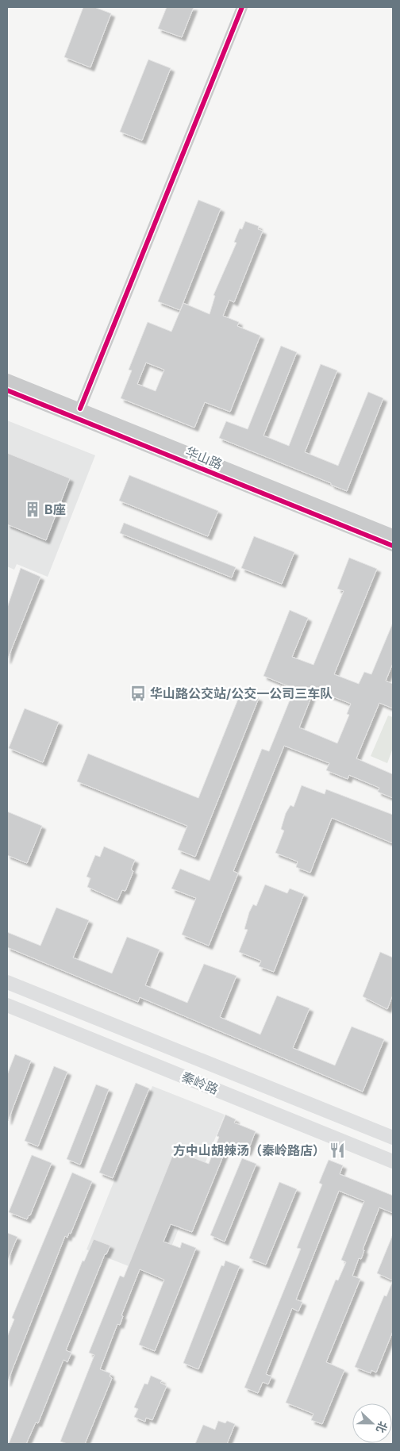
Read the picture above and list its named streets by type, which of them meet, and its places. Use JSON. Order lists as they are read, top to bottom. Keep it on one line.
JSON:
{"streets":{"main road":["秦岭路"],"street":["华山路"]},"places":{"building":["B座"],"bus stop":["华山路公交站/公交一公司三车队"],"restaurant":["方中山胡辣汤（秦岭路店）"]},"north":"right"}
